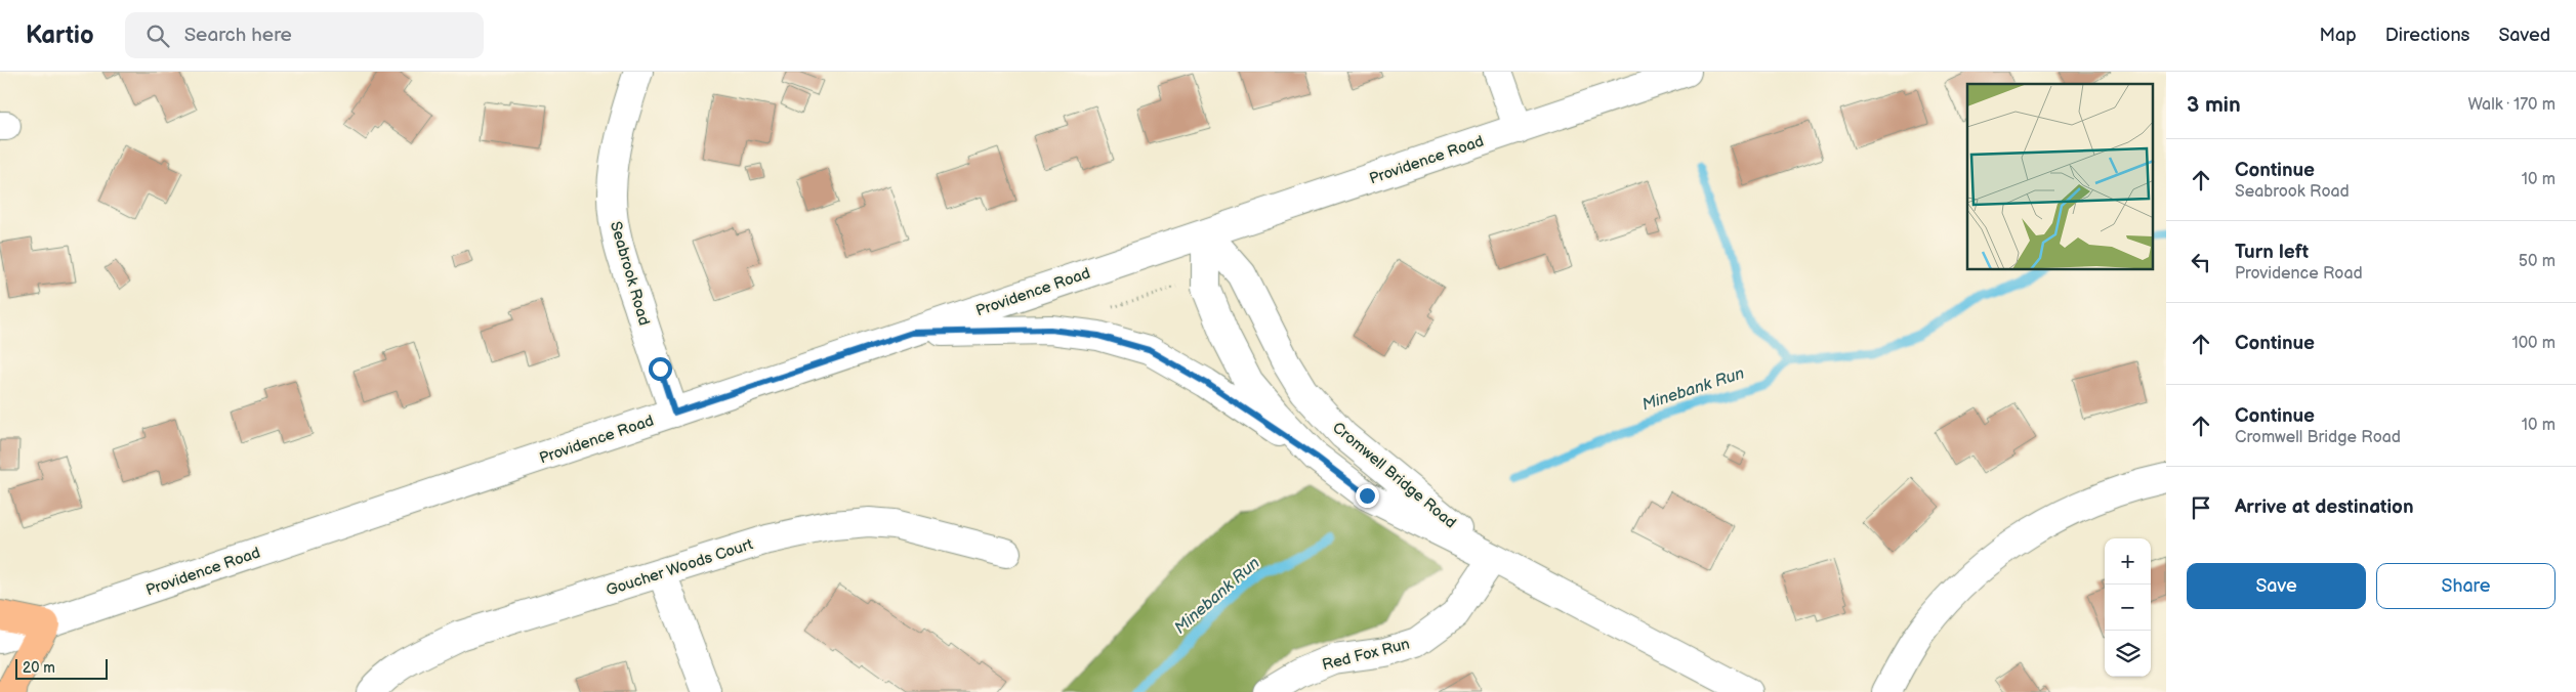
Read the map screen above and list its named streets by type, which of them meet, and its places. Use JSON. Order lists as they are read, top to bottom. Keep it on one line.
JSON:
{"streets":{"street":["Providence Road","Seabrook Road","Cromwell Bridge Road","Goucher Woods Court","Red Fox Run"]},"crossings":[["Providence Road","Seabrook Road"],["Providence Road","Cromwell Bridge Road"],["Cromwell Bridge Road","Red Fox Run"]],"water":["Minebank Run"],"scale_bar":"20 m","page":{"header":"Kartio","search":"Search here","nav":["Map","Directions","Saved"],"heading":["3 min","Walk · 170 m"],"list":[["Continue","Seabrook Road","10 m"],["Turn left","Providence Road","50 m"],["Continue","100 m"],["Continue","Cromwell Bridge Road","10 m"],"Arrive at destination"],"map_buttons":["+","−"],"buttons":["Save","Share"],"scale":"20 m"}}
